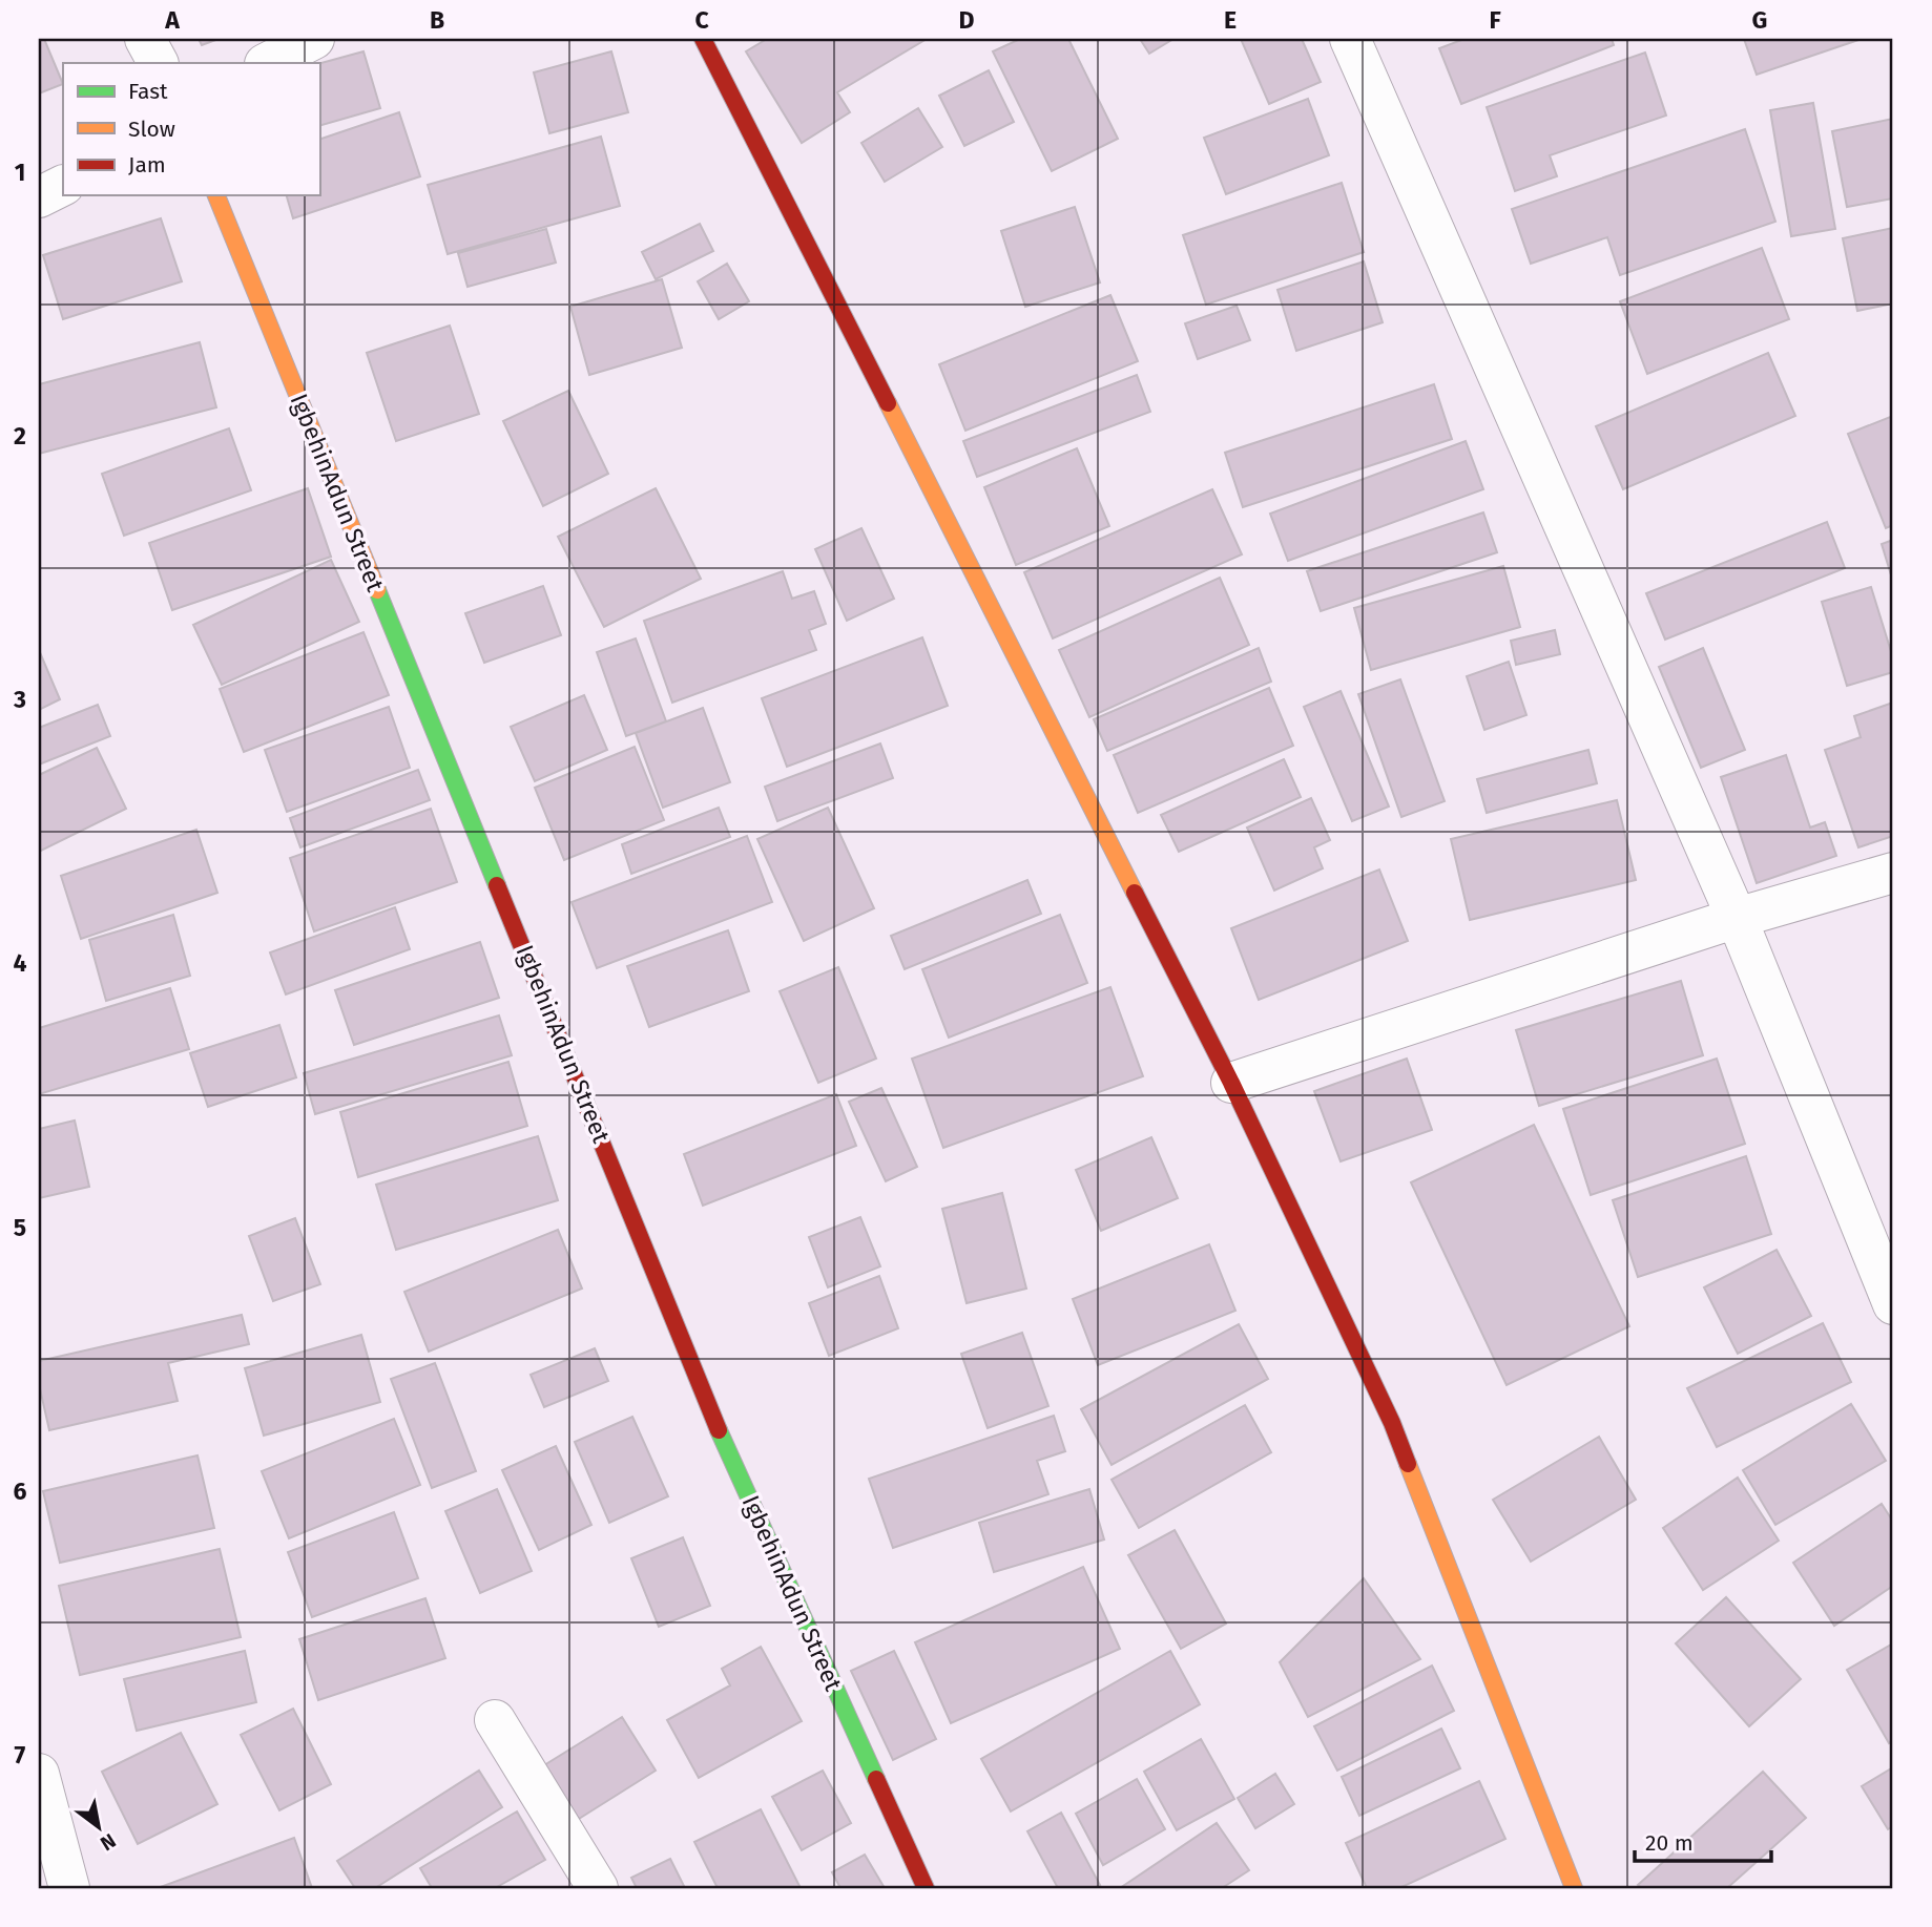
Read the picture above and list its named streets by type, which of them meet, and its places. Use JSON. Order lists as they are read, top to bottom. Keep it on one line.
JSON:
{"streets":{"street":["IgbehinAdun Street"]},"legend":["Fast","Slow","Jam"],"scale_bar":"20 m","north":"bottom right","grid":{"columns":["A","B","C","D","E","F","G"],"rows":["1","2","3","4","5","6","7"]}}
